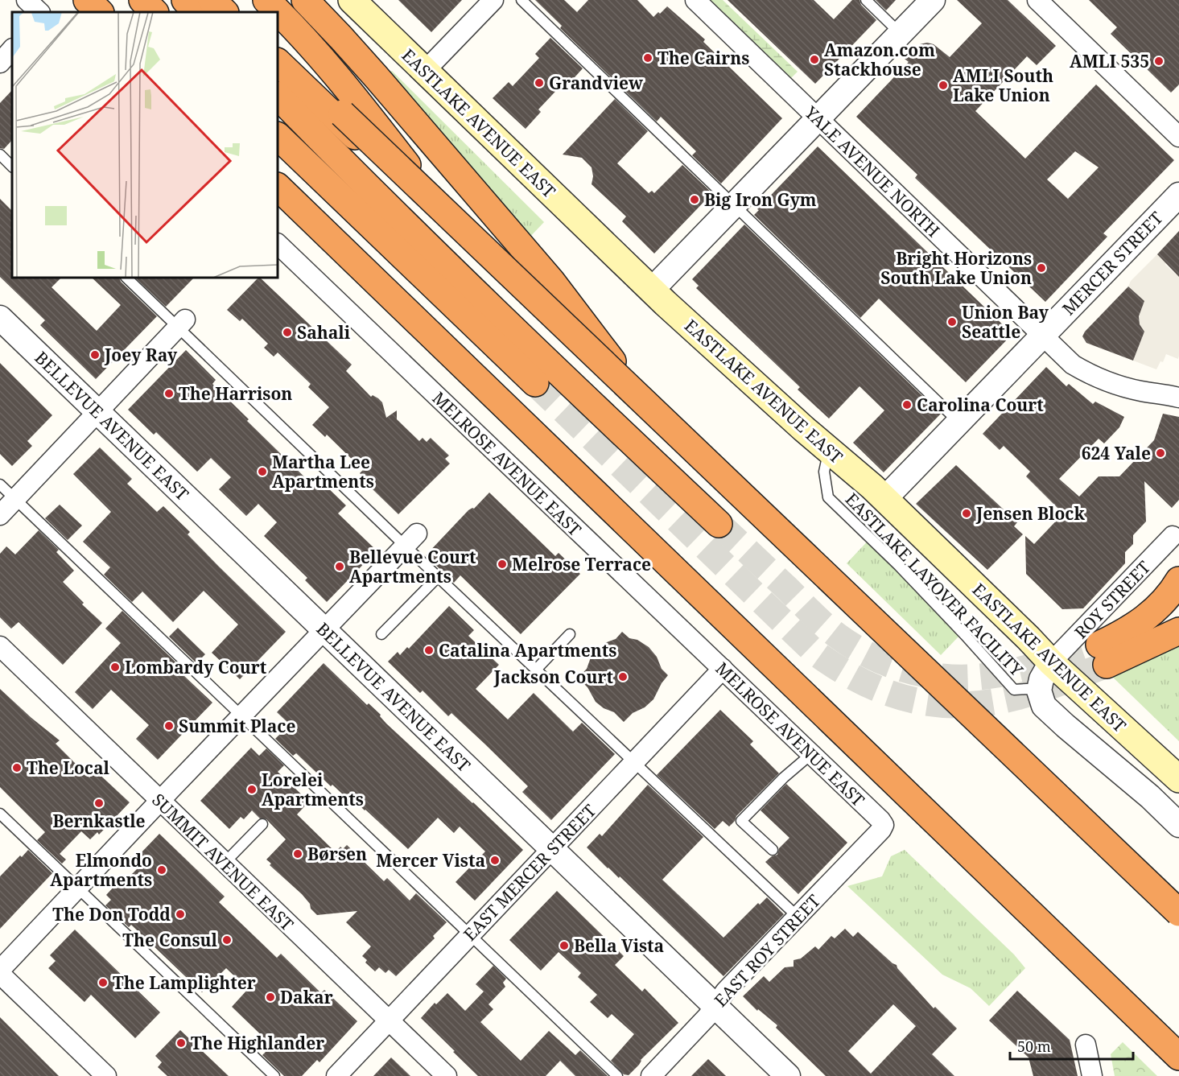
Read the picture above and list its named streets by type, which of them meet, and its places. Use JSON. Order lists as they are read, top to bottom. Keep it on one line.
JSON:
{"streets":{"main road":["EASTLAKE AVENUE EAST"],"street":["YALE AVENUE NORTH","MERCER STREET","BELLEVUE AVENUE EAST","MELROSE AVENUE EAST","ROY STREET","SUMMIT AVENUE EAST","EAST MERCER STREET","EAST ROY STREET"],"lane":["EASTLAKE LAYOVER FACILITY"]},"crossings":[["EASTLAKE AVENUE EAST","MERCER STREET"],["EASTLAKE AVENUE EAST","EASTLAKE LAYOVER FACILITY"],["EASTLAKE AVENUE EAST","ROY STREET"],["YALE AVENUE NORTH","MERCER STREET"],["BELLEVUE AVENUE EAST","EAST MERCER STREET"],["BELLEVUE AVENUE EAST","EAST ROY STREET"],["MELROSE AVENUE EAST","EAST MERCER STREET"],["MELROSE AVENUE EAST","EAST ROY STREET"],["SUMMIT AVENUE EAST","EAST MERCER STREET"]],"places":["The Cairns","Amazon.com Stackhouse","AMLI 535","Grandview","AMLI South Lake Union","Big Iron Gym","Bright Horizons South Lake Union","Union Bay Seattle","Sahali","Joey Ray","The Harrison","Carolina Court","624 Yale","Martha Lee Apartments","Jensen Block","Melrose Terrace","Bellevue Court Apartments","Catalina Apartments","Lombardy Court","Jackson Court","Summit Place","The Local","Lorelei Apartments","Bernkastle","Børsen","Mercer Vista","Elmondo Apartments","The Don Todd","The Consul","Bella Vista","The Lamplighter","Dakar","The Highlander"],"scale_bar":"50 m"}
